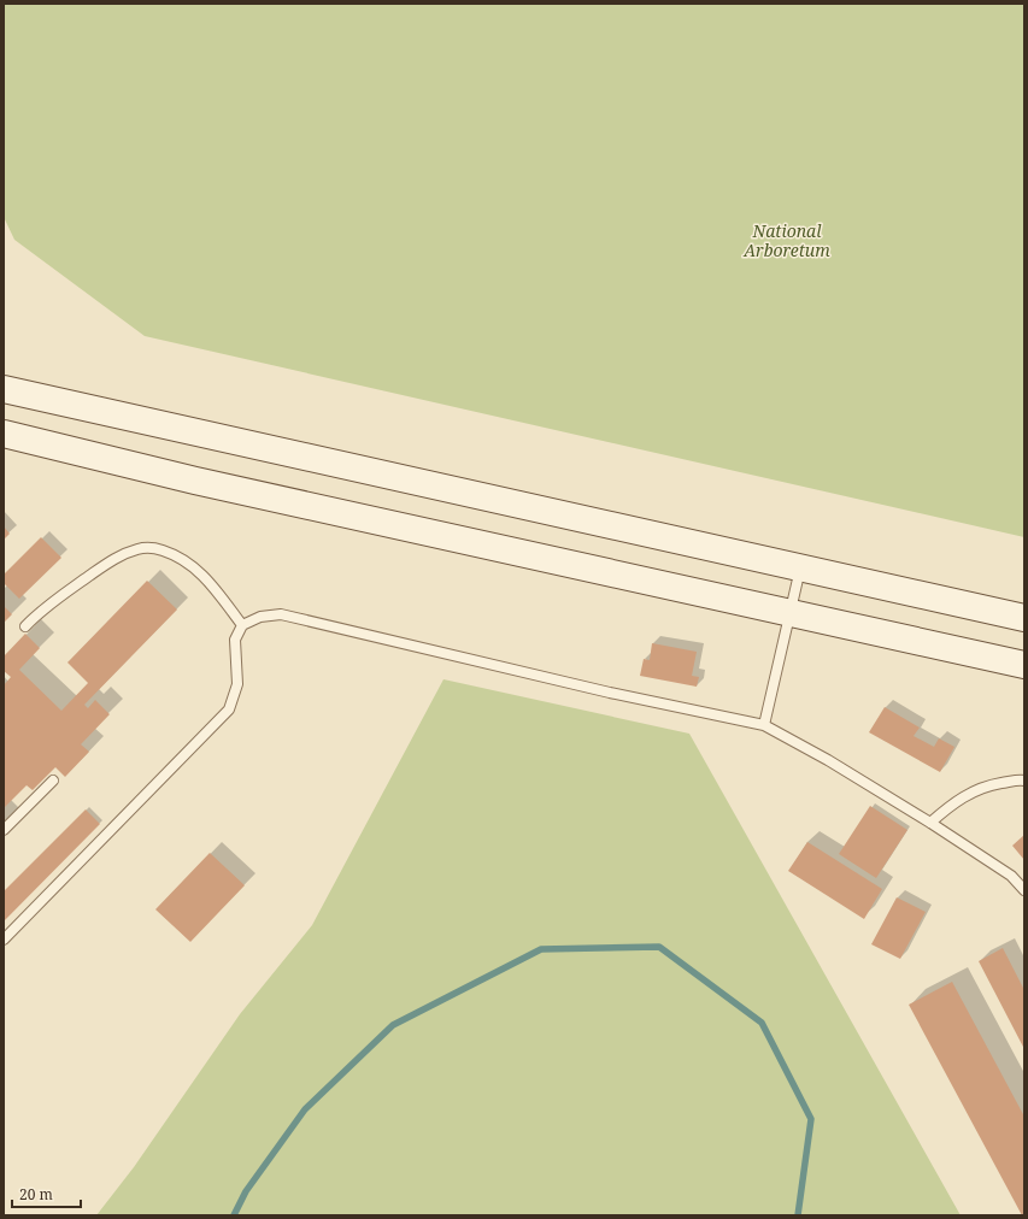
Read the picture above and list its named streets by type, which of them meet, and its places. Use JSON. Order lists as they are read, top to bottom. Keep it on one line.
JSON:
{"parks":["National Arboretum"],"scale_bar":"20 m"}
